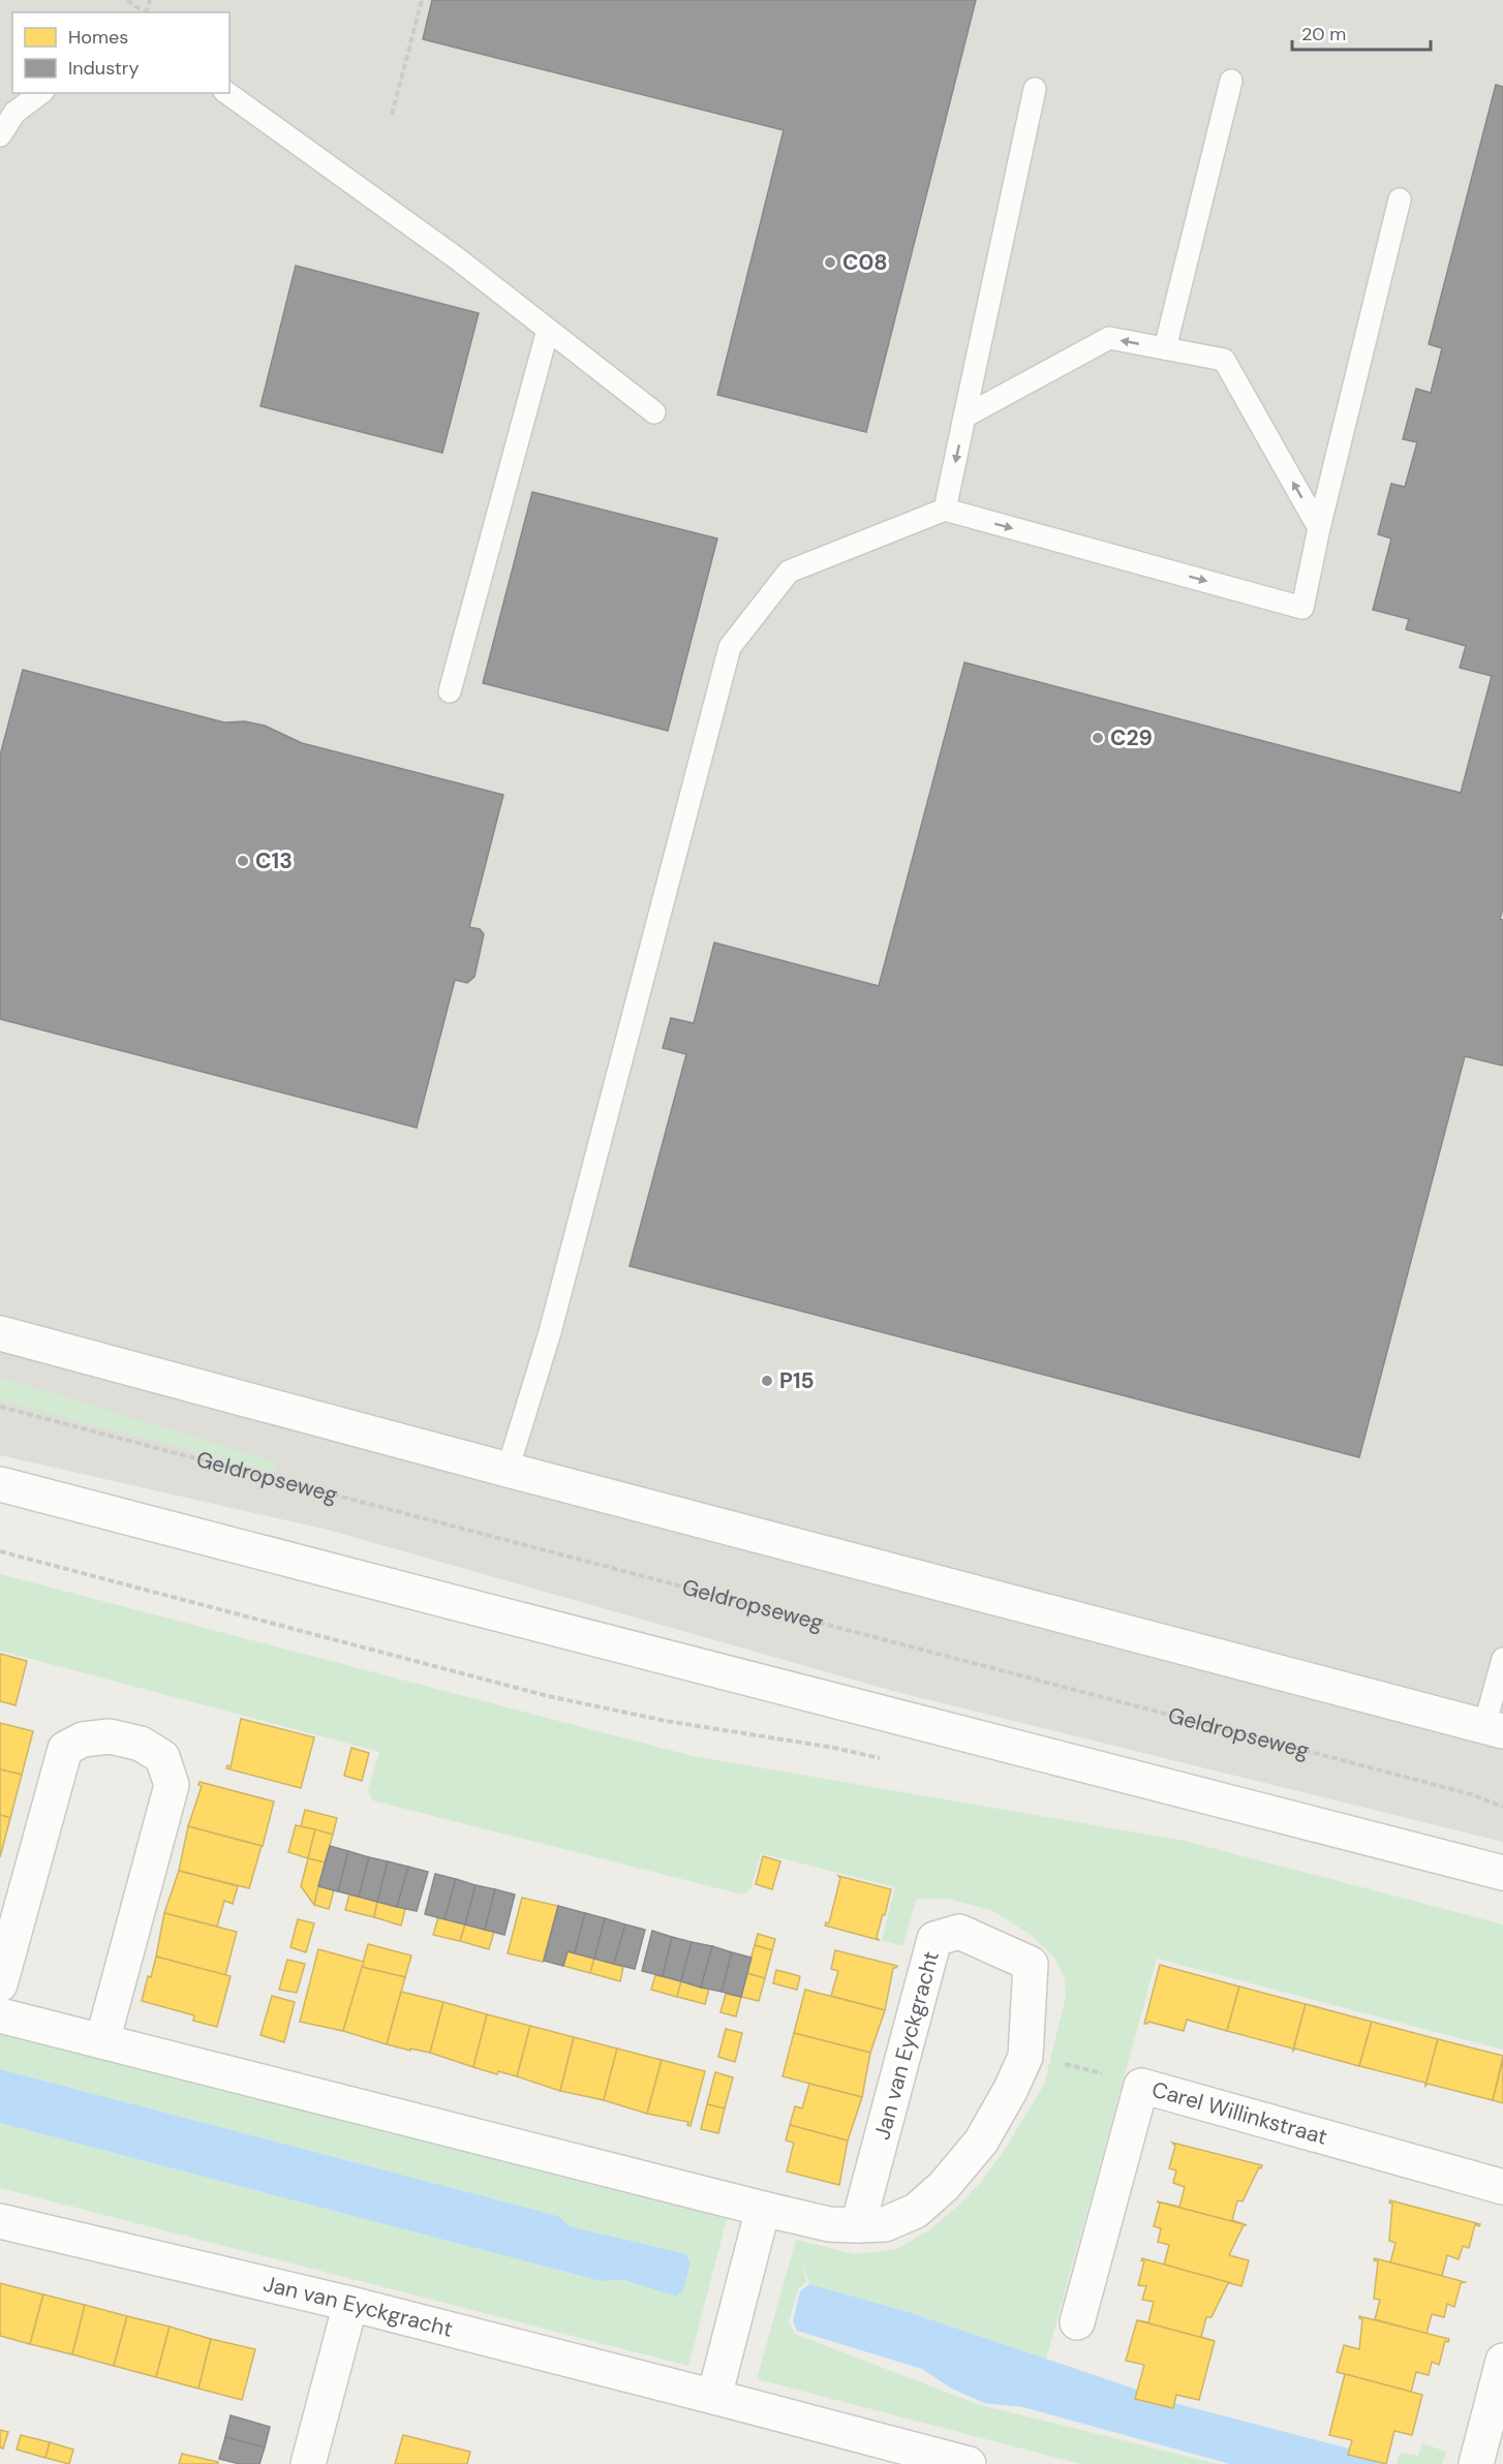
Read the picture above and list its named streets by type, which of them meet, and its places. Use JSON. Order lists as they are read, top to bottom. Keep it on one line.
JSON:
{"streets":{"street":["Jan van Eyckgracht","Carel Willinkstraat"],"path":["Geldropseweg"]},"places":["C08","C29","C13","P15"],"legend":["Homes","Industry"],"scale_bar":"20 m"}
